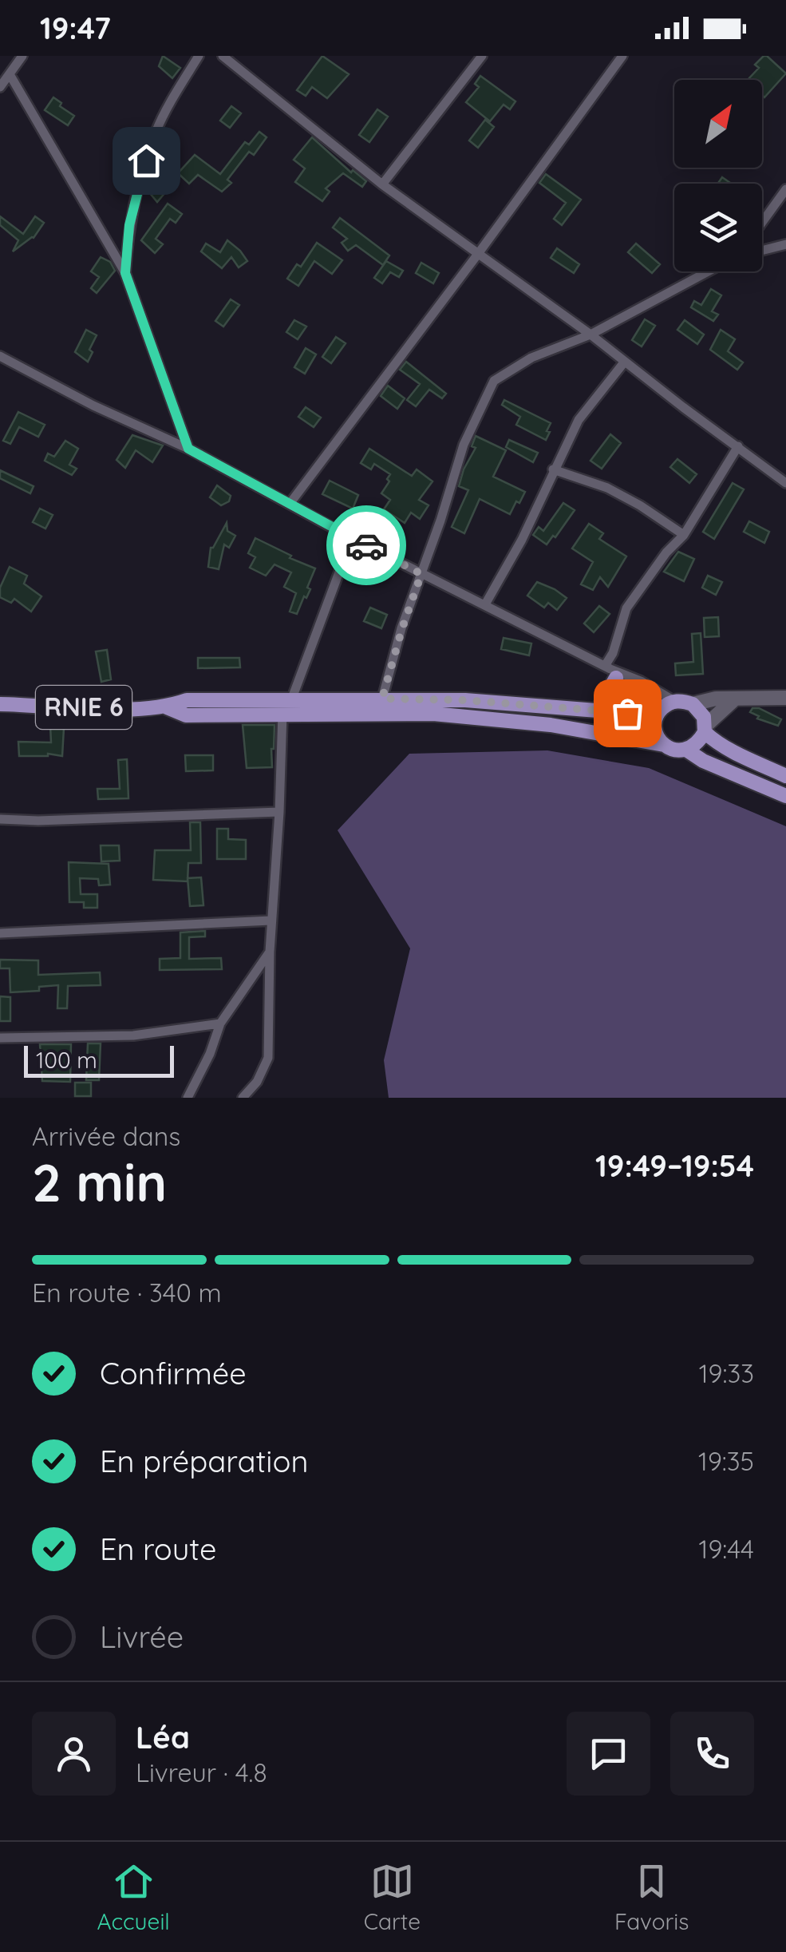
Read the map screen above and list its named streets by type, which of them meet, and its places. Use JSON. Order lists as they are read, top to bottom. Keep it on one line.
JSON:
{"streets":{"main road":["RNIE 6"]},"scale_bar":"100 m","north":"top right","page":{"status":"19:47","scale":"100 m","heading":["2 min","Arrivée dans","19:49–19:54"],"panel":["Léa","Livreur · 4.8"],"bar":"En route · 340 m","list":[["Confirmée","19:33"],["En préparation","19:35"],["En route","19:44"],"Livrée"],"tabs":["Accueil","Carte","Favoris"]}}
